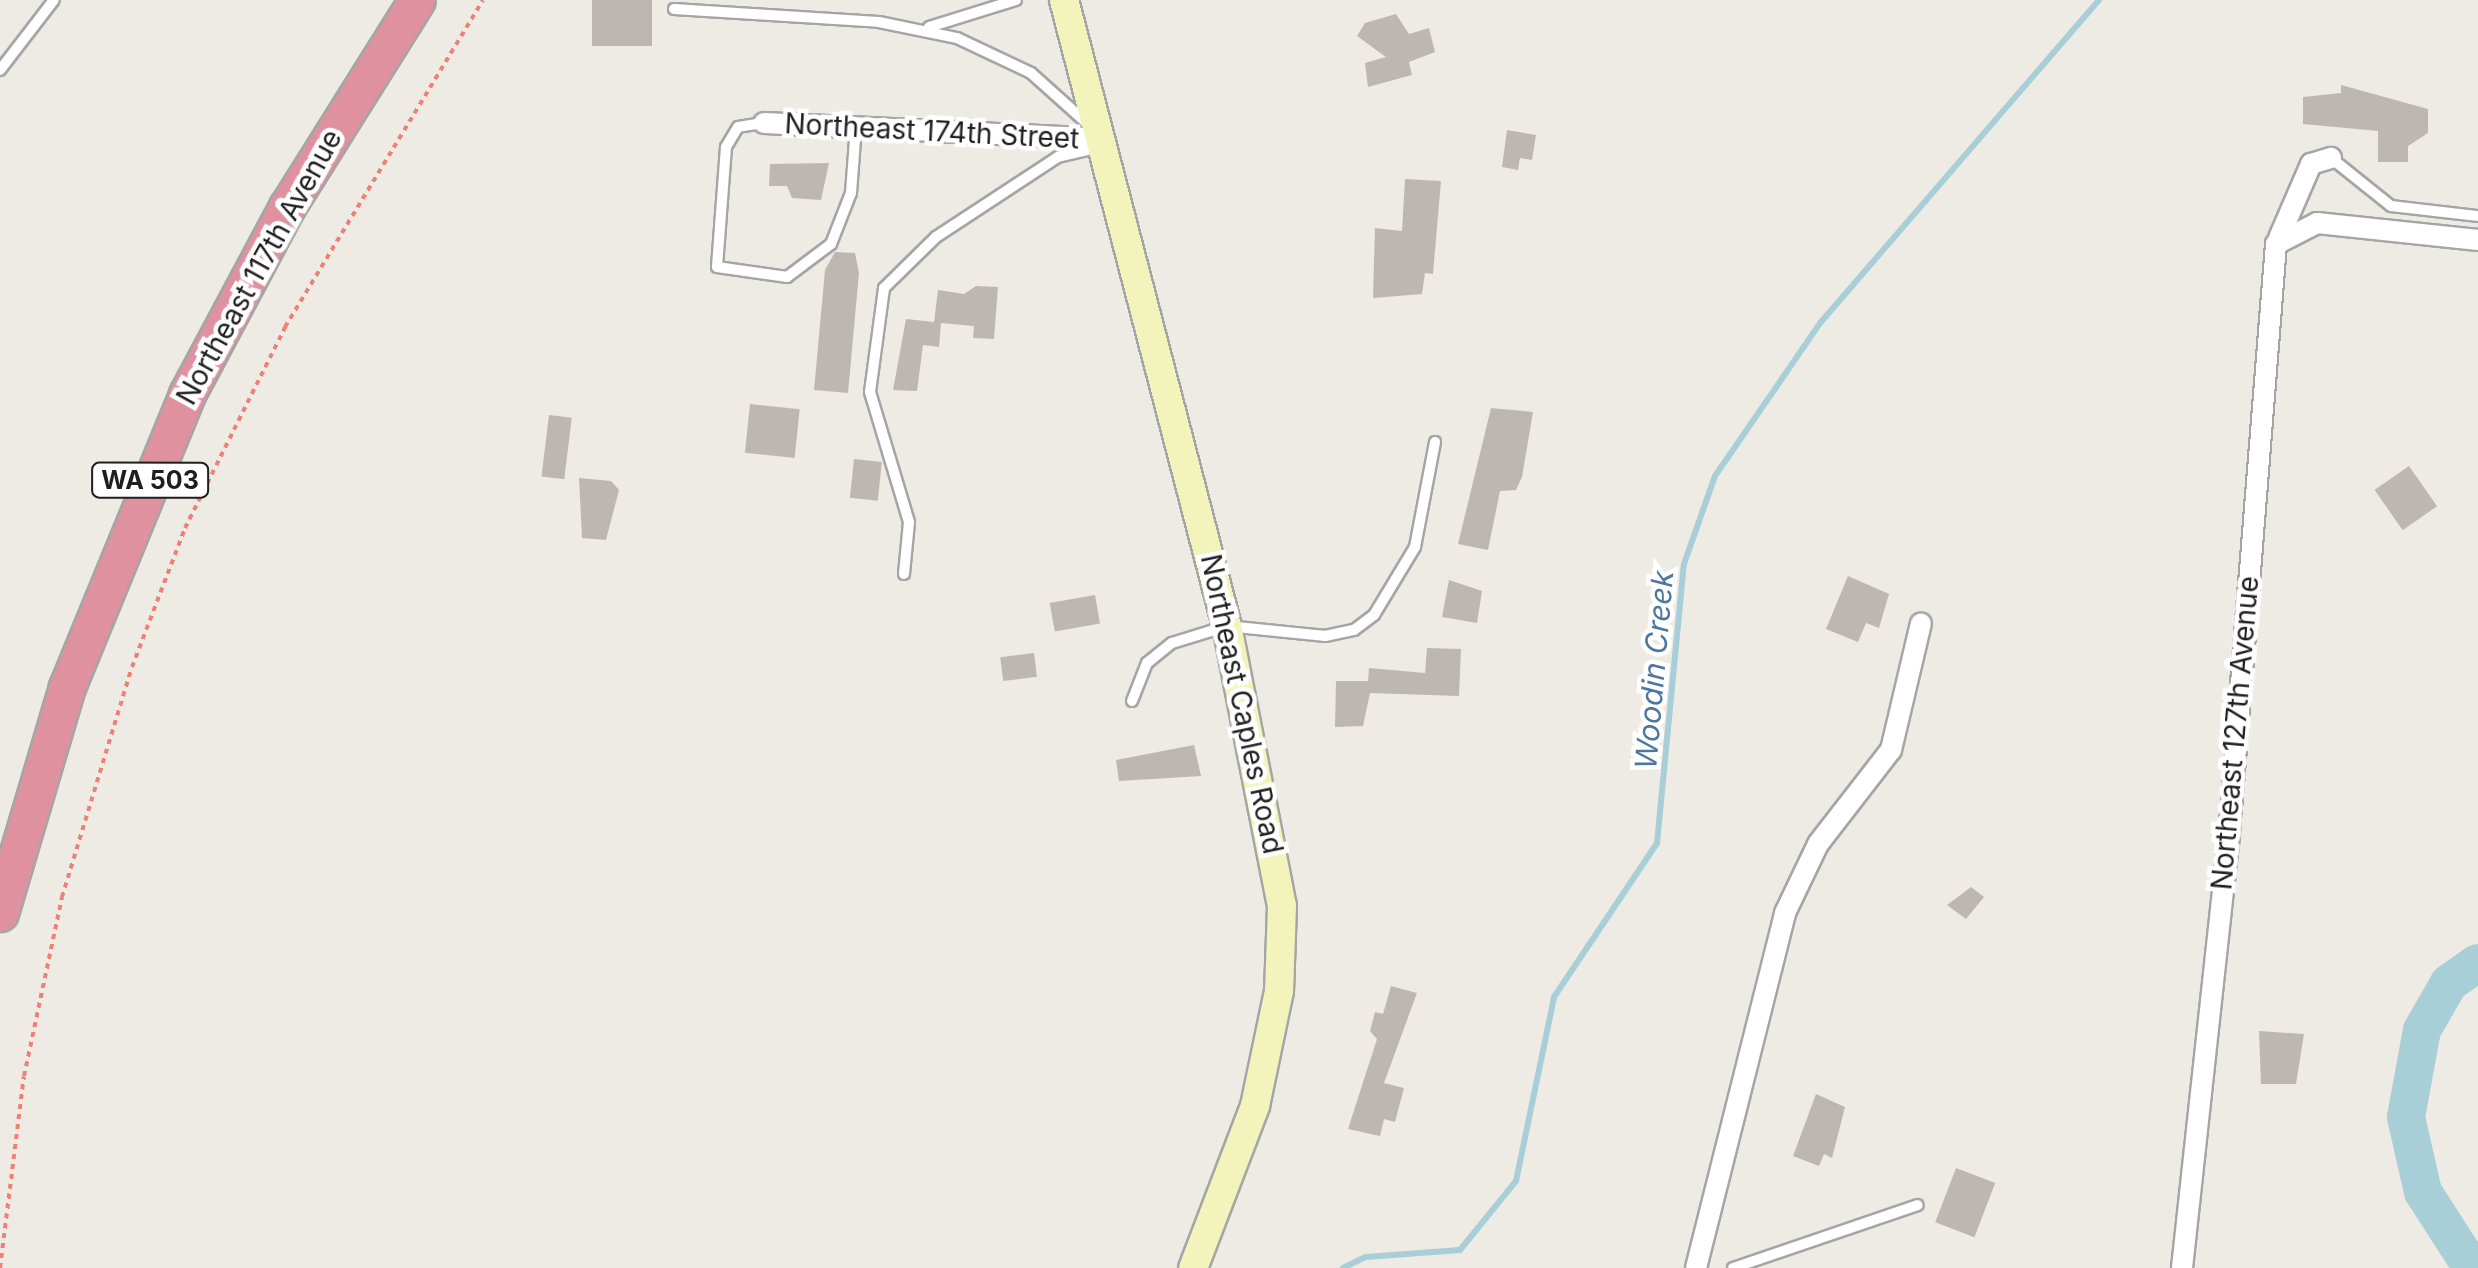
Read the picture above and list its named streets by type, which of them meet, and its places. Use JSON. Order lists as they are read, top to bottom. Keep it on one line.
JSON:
{"streets":{"highway":["Northeast 117th Avenue","WA 503"],"main road":["Northeast Caples Road"],"street":["Northeast 174th Street","Northeast 127th Avenue"]},"crossings":[["Northeast 174th Street","Northeast Caples Road"]],"water":["Woodin Creek"]}
